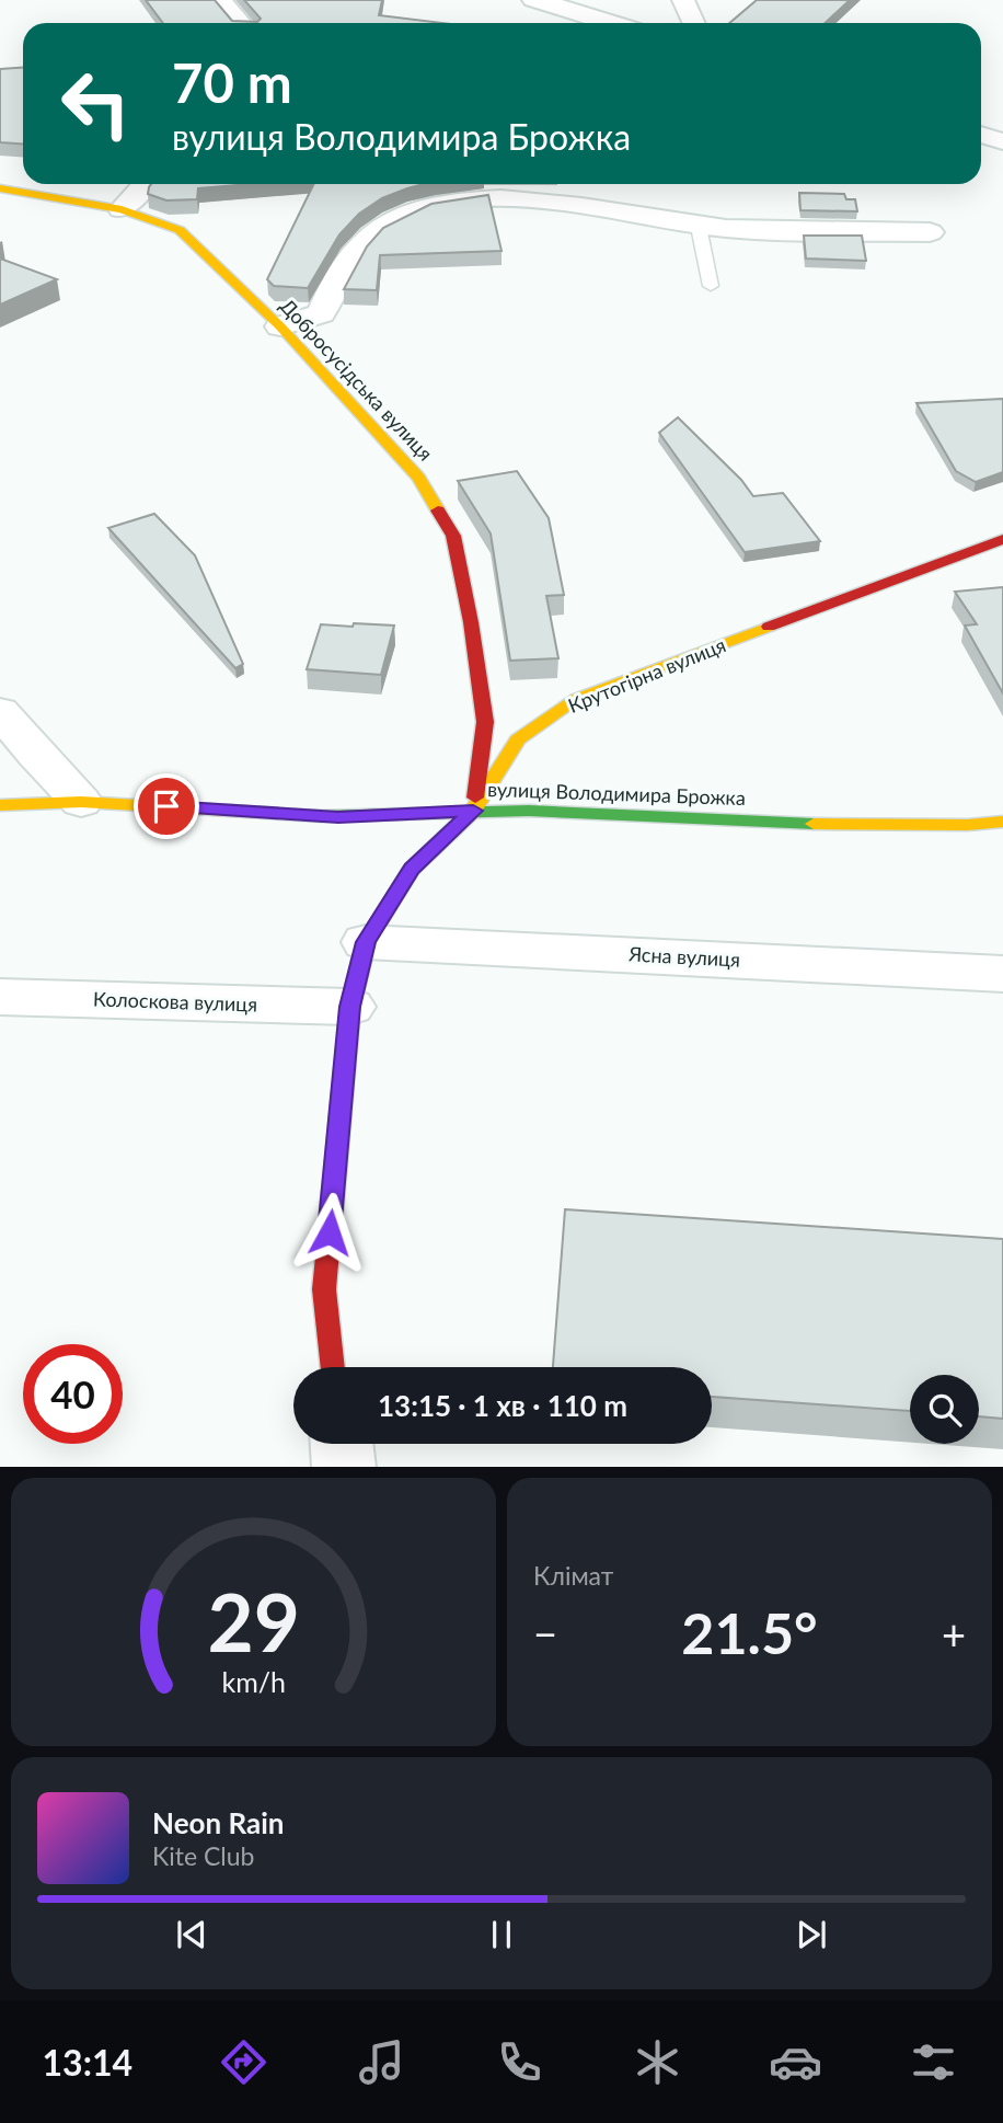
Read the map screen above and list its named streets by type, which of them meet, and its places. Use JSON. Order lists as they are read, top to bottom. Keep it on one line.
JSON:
{"streets":{"street":["Добросусідська вулиця","Крутогірна вулиця","вулиця Володимира Брожка","Ясна вулиця","Колоскова вулиця"]},"crossings":[["Добросусідська вулиця","Крутогірна вулиця"],["Добросусідська вулиця","вулиця Володимира Брожка"],["Крутогірна вулиця","вулиця Володимира Брожка"],["Крутогірна вулиця","Ясна вулиця"],["Крутогірна вулиця","Колоскова вулиця"]],"page":{"turn":["70 m","вулиця Володимира Брожка"],"limit":"40","trip":"13:15 · 1 хв · 110 m","tile":"Клімат","heat":["−","21.5°","+"],"song":["Neon Rain","Kite Club"],"tabs":"13:14","gauge":["29","km/h"]}}
